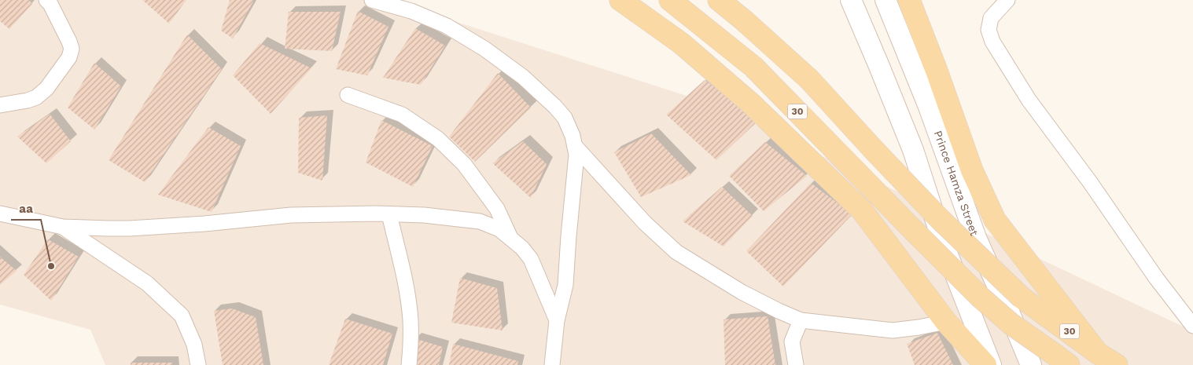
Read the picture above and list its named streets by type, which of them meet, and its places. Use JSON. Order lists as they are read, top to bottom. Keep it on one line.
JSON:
{"streets":{"main road":["30","Prince Hamza Street"]},"places":["aa"]}
